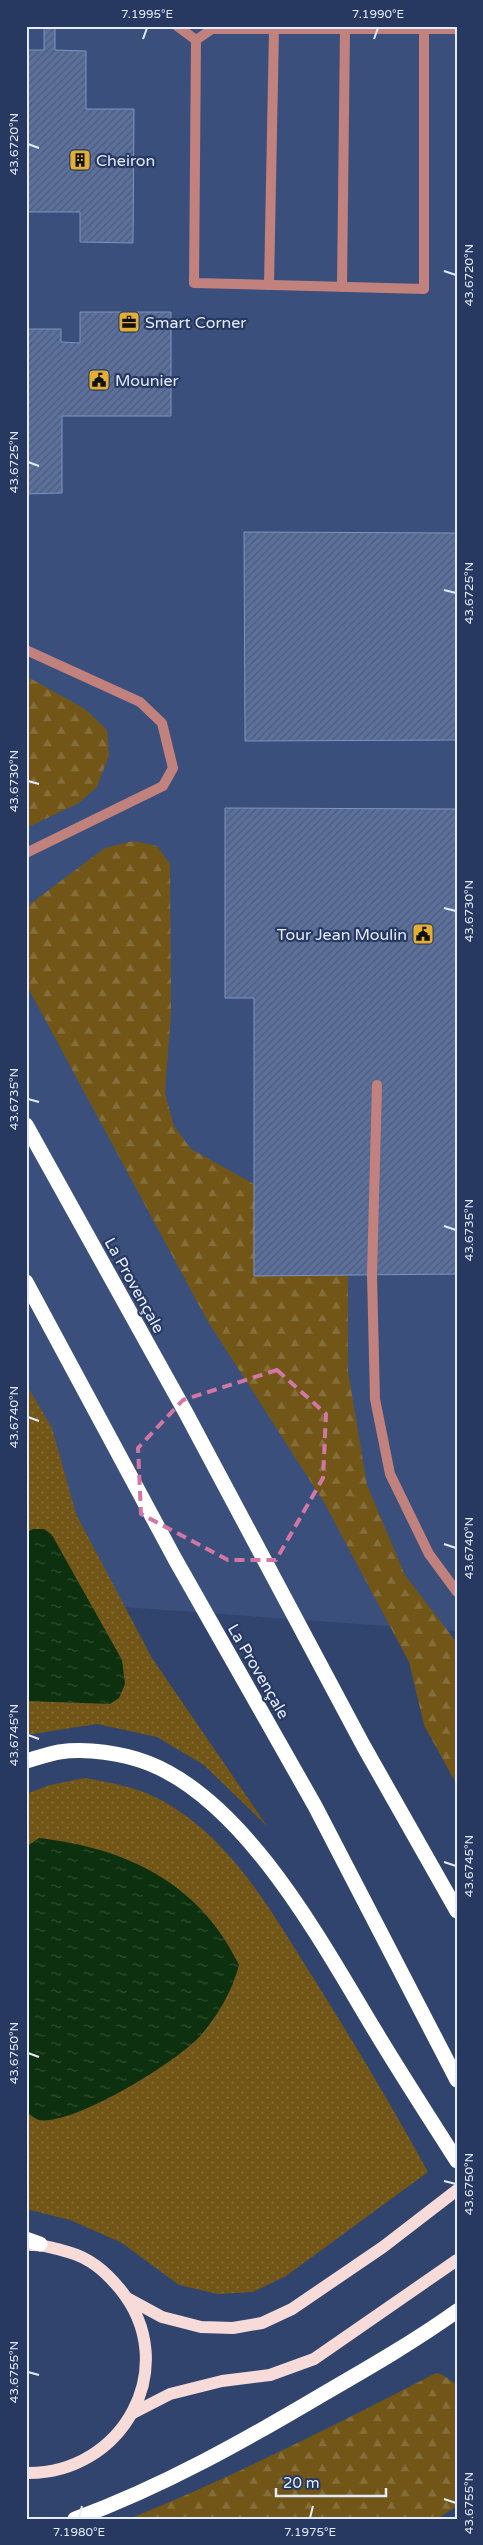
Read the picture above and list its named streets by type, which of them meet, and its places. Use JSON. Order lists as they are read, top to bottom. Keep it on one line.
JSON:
{"streets":{"highway":["La Provençale"]},"places":{"building":["Cheiron"],"office":["Smart Corner"],"public building":["Mounier","Tour Jean Moulin"]},"scale_bar":"20 m","coordinates":["7.1995°E","7.1990°E","43.6720°N","43.6725°N","43.6730°N","43.6735°N","43.6740°N","43.6745°N","43.6750°N","43.6755°N","7.1980°E","7.1975°E"]}
